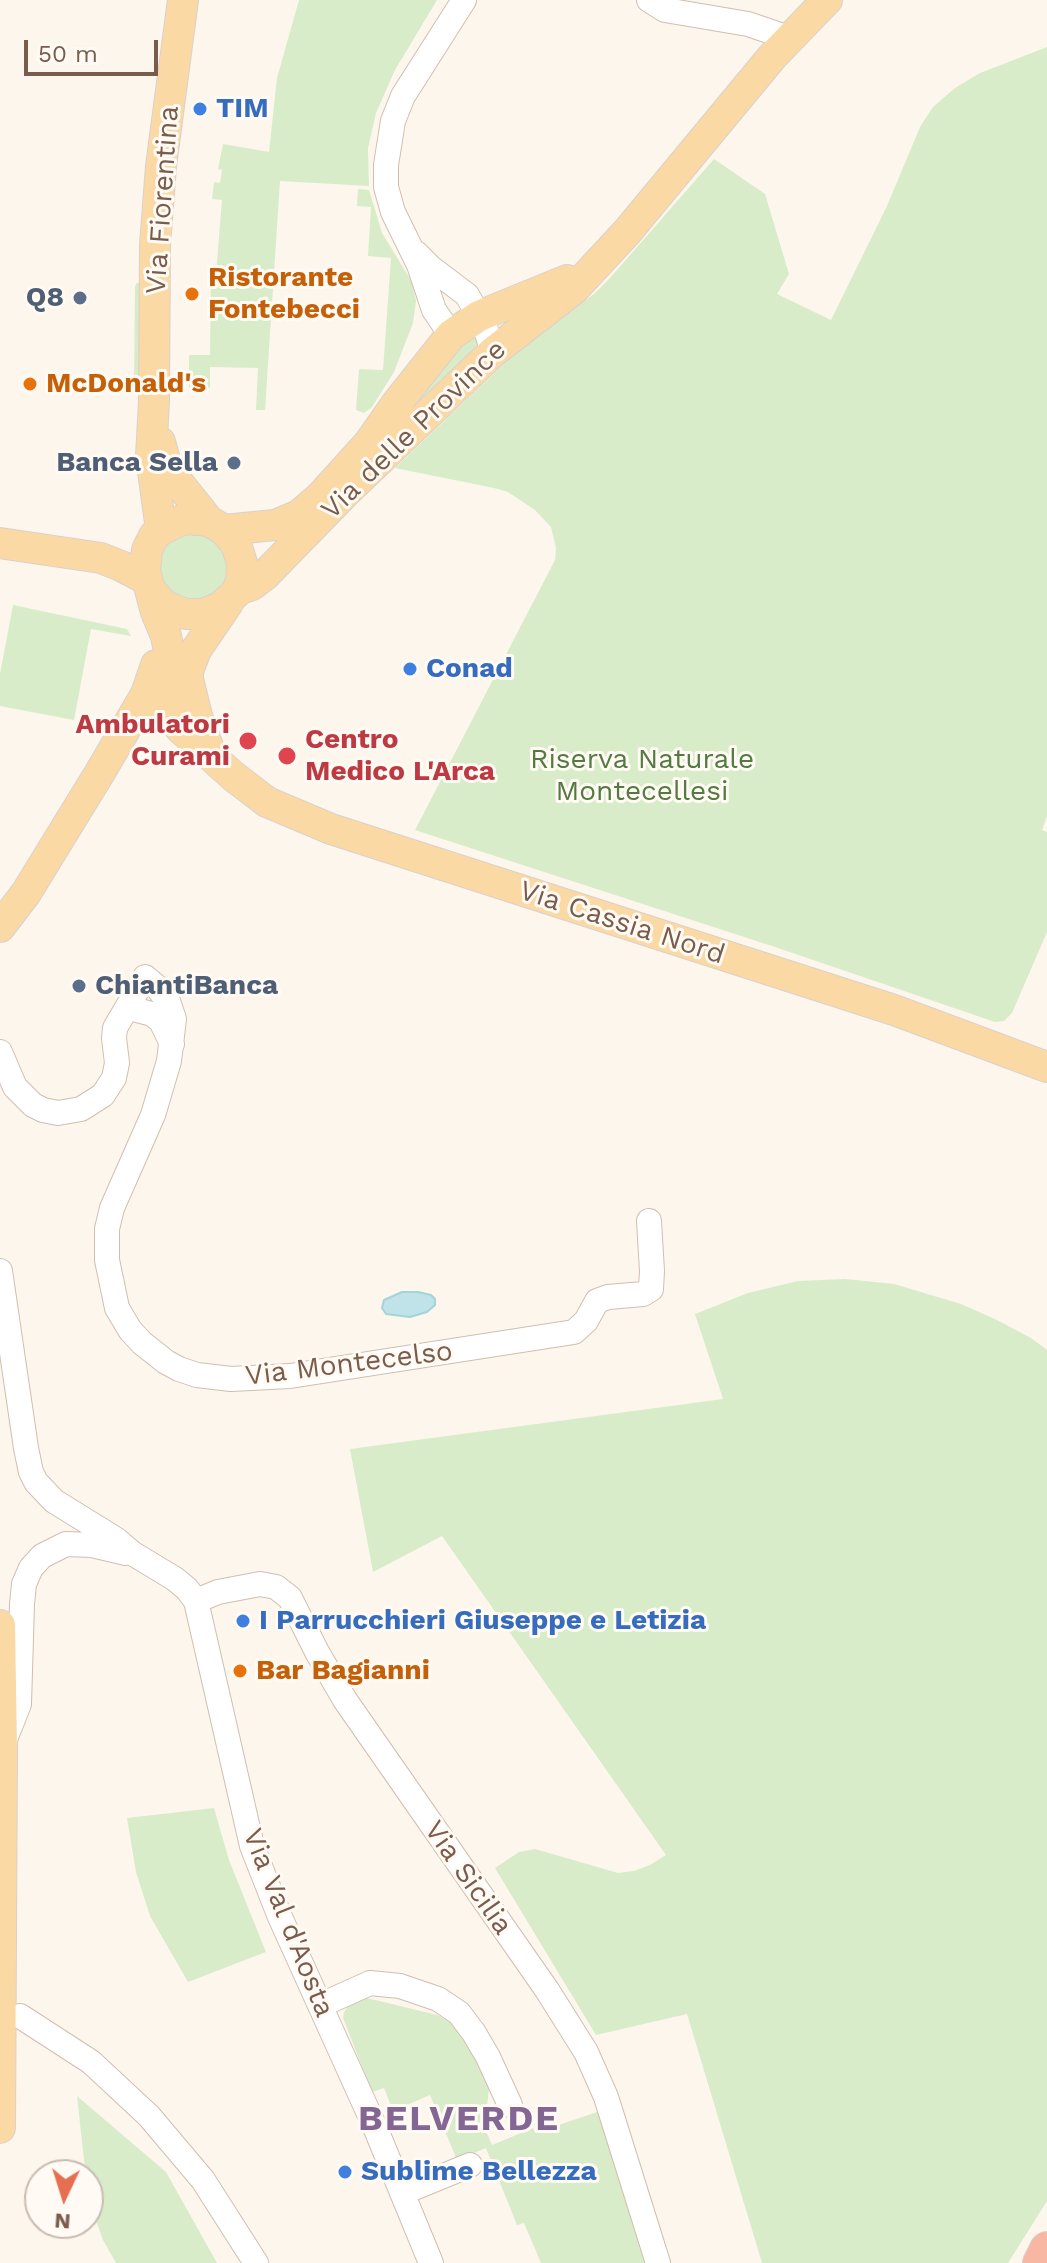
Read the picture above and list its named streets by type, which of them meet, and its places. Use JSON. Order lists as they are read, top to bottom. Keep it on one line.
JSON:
{"streets":{"main road":["Via Fiorentina","Via delle Province","Via Cassia Nord"],"street":["Via Montecelso","Via Sicilia","Via Val d'Aosta"]},"crossings":[["Via Fiorentina","Via delle Province"],["Via Fiorentina","Via Cassia Nord"],["Via Sicilia","Via Val d'Aosta"]],"districts":["BELVERDE"],"parks":["Riserva Naturale Montecellesi"],"places":["TIM","Ristorante Fontebecci","Q8","McDonald's","Banca Sella","Conad","Ambulatori Curami","Centro Medico L'Arca","ChiantiBanca","I Parrucchieri Giuseppe e Letizia","Bar Bagianni","Sublime Bellezza"],"scale_bar":"50 m","north":"bottom"}
